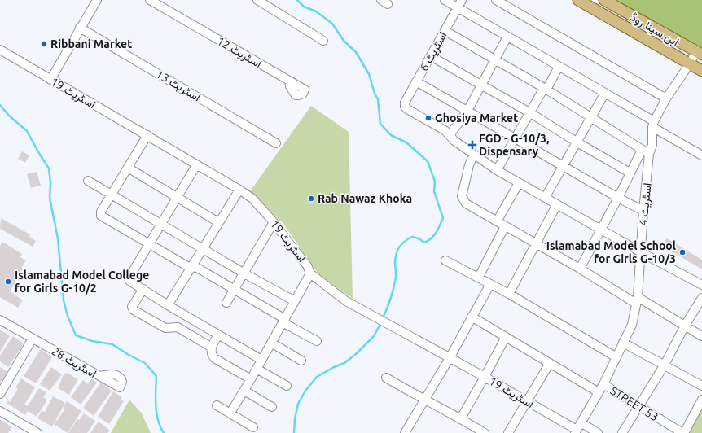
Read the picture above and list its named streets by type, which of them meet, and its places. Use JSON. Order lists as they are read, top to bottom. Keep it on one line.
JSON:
{"streets":{"main road":["ابن سینا روڈ"],"street":["اسٹریٹ 6","اسٹریٹ 12","اسٹریٹ 13","اسٹریٹ 19","اسٹریٹ 4","اسٹریٹ 28","STREET 53"]},"crossings":[["ابن سینا روڈ","اسٹریٹ 4"],["اسٹریٹ 19","اسٹریٹ 4"],["اسٹریٹ 4","STREET 53"]],"places":{"other":["Ribbani Market","Ghosiya Market","Rab Nawaz Khoka","Islamabad Model School for Girls G-10/3","Islamabad Model College for Girls G-10/2"],"health":["FGD - G-10/3, Dispensary"]}}
